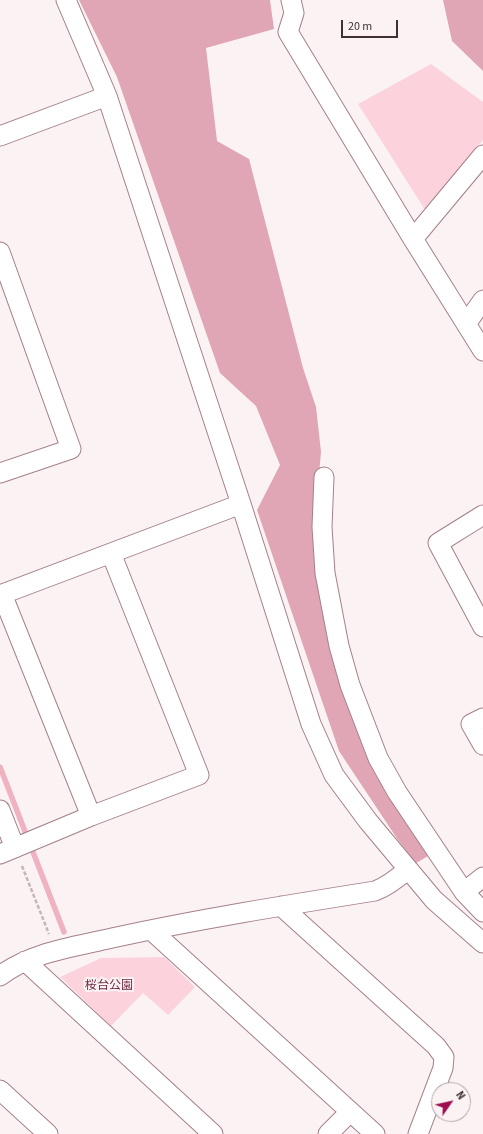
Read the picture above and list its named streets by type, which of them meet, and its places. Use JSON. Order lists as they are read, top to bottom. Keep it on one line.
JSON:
{"parks":["桜台公園"],"scale_bar":"20 m","north":"top right"}
